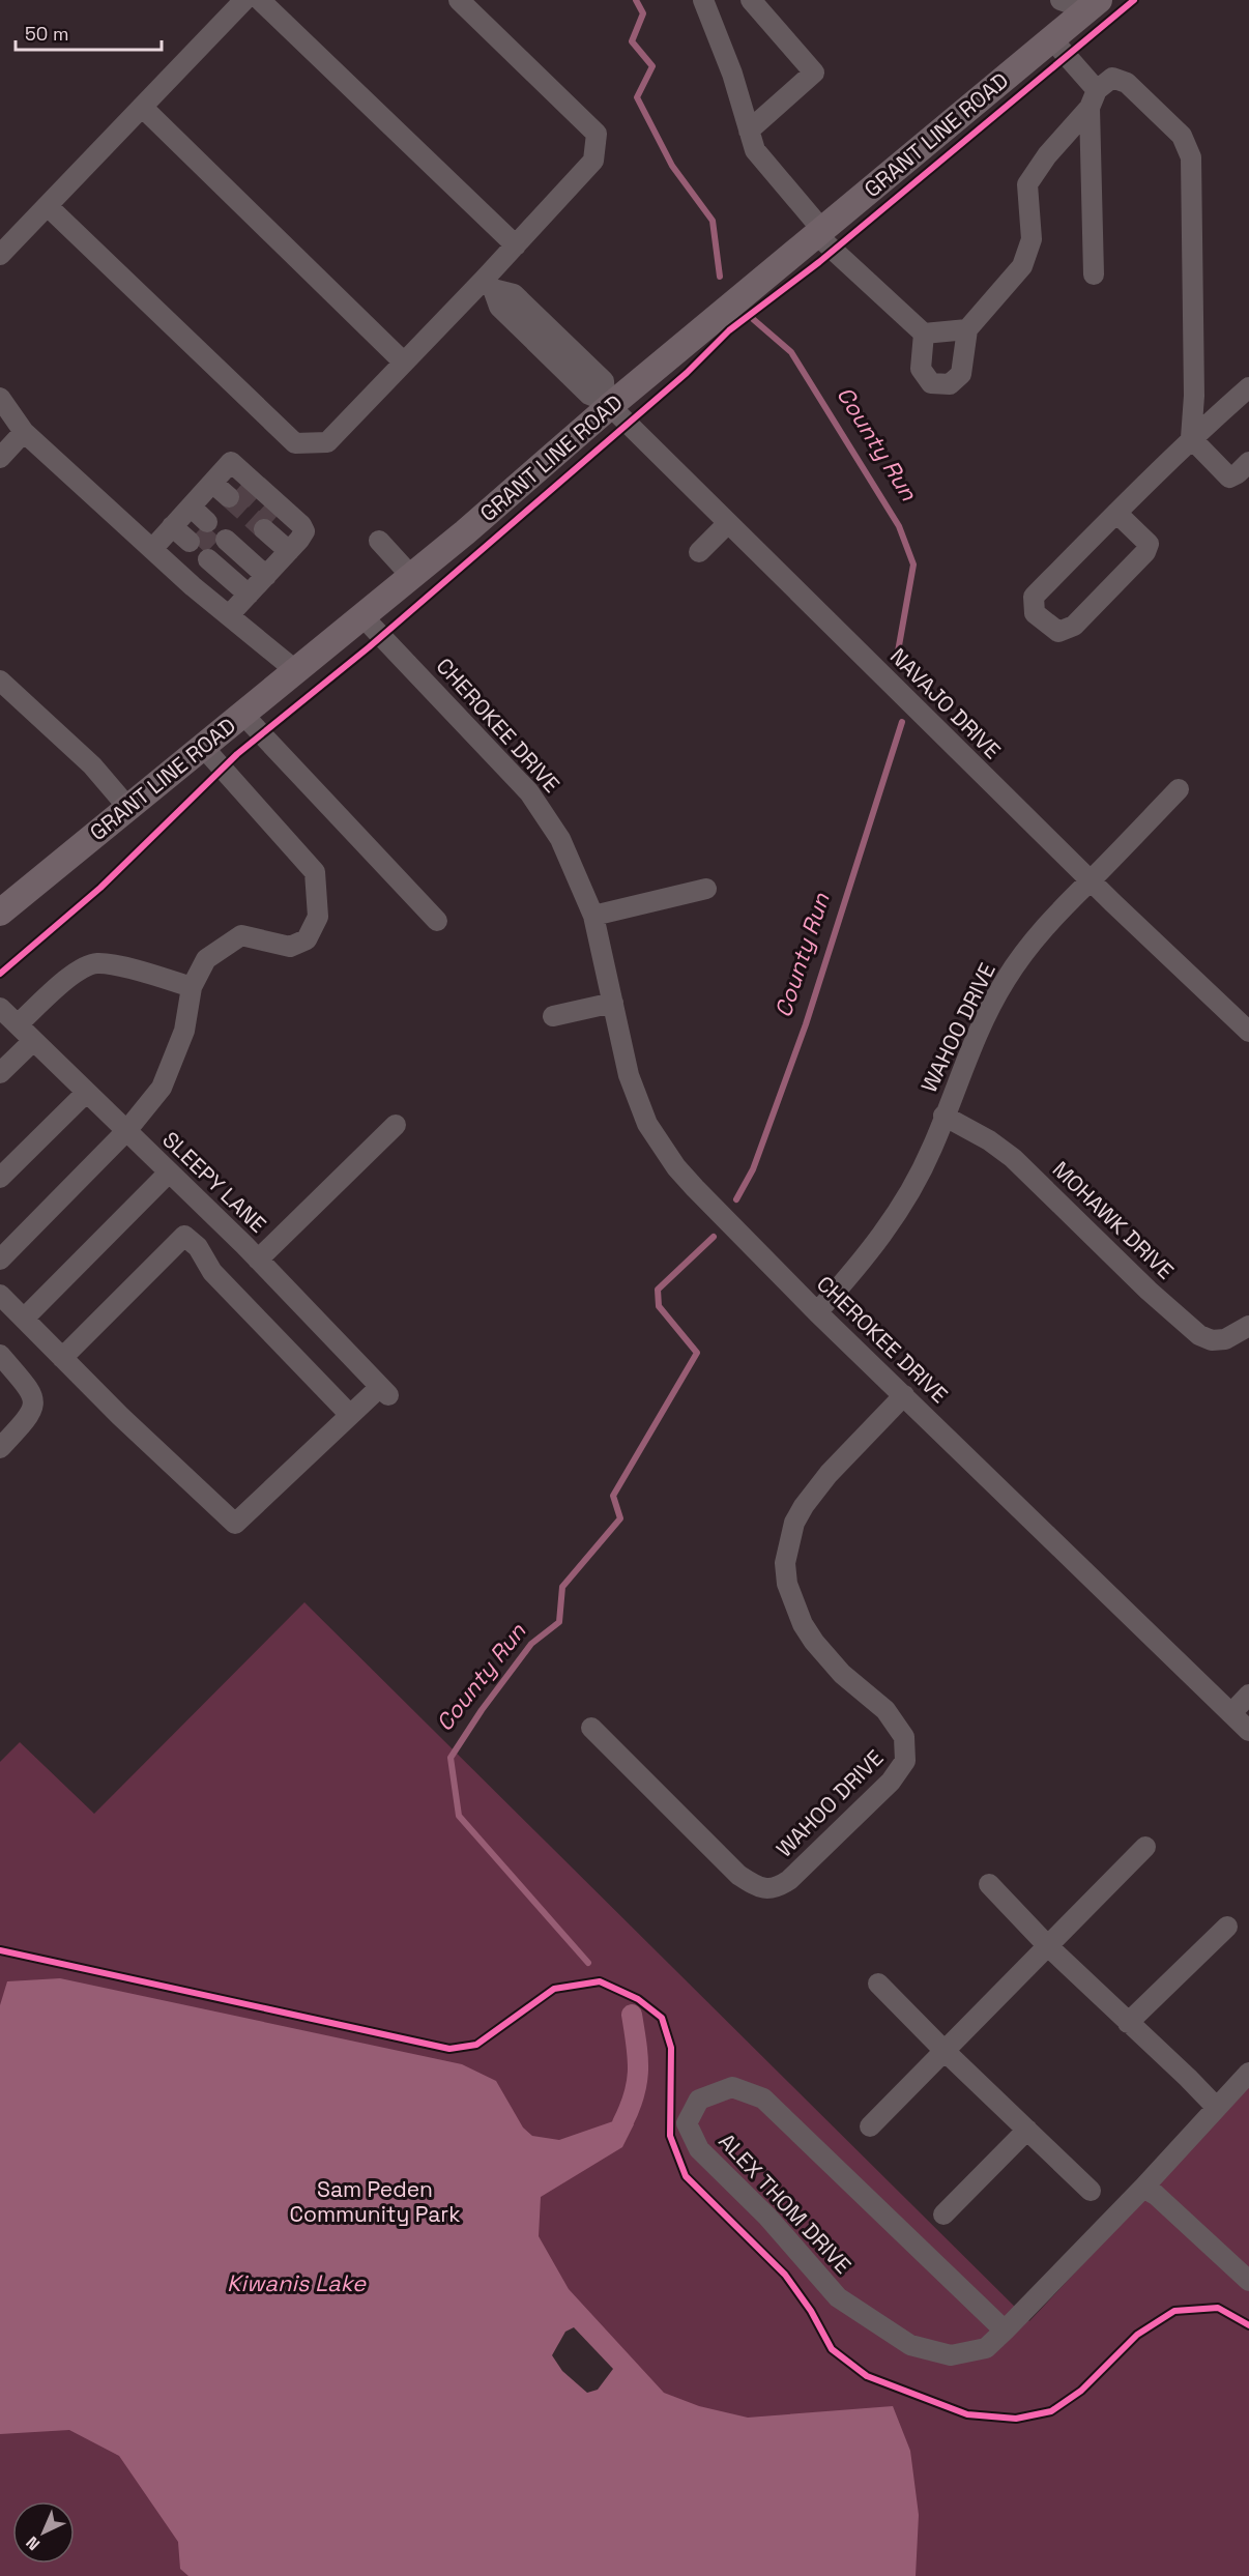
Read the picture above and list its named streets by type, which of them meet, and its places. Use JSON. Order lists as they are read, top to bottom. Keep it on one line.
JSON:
{"streets":{"main road":["GRANT LINE ROAD"],"street":["NAVAJO DRIVE","CHEROKEE DRIVE","WAHOO DRIVE","SLEEPY LANE","MOHAWK DRIVE","ALEX THOM DRIVE"]},"crossings":[["GRANT LINE ROAD","NAVAJO DRIVE"],["GRANT LINE ROAD","CHEROKEE DRIVE"],["NAVAJO DRIVE","WAHOO DRIVE"],["CHEROKEE DRIVE","WAHOO DRIVE"],["WAHOO DRIVE","MOHAWK DRIVE"]],"water":["County Run","Kiwanis Lake"],"parks":["Sam Peden Community Park"],"scale_bar":"50 m","north":"bottom left"}
